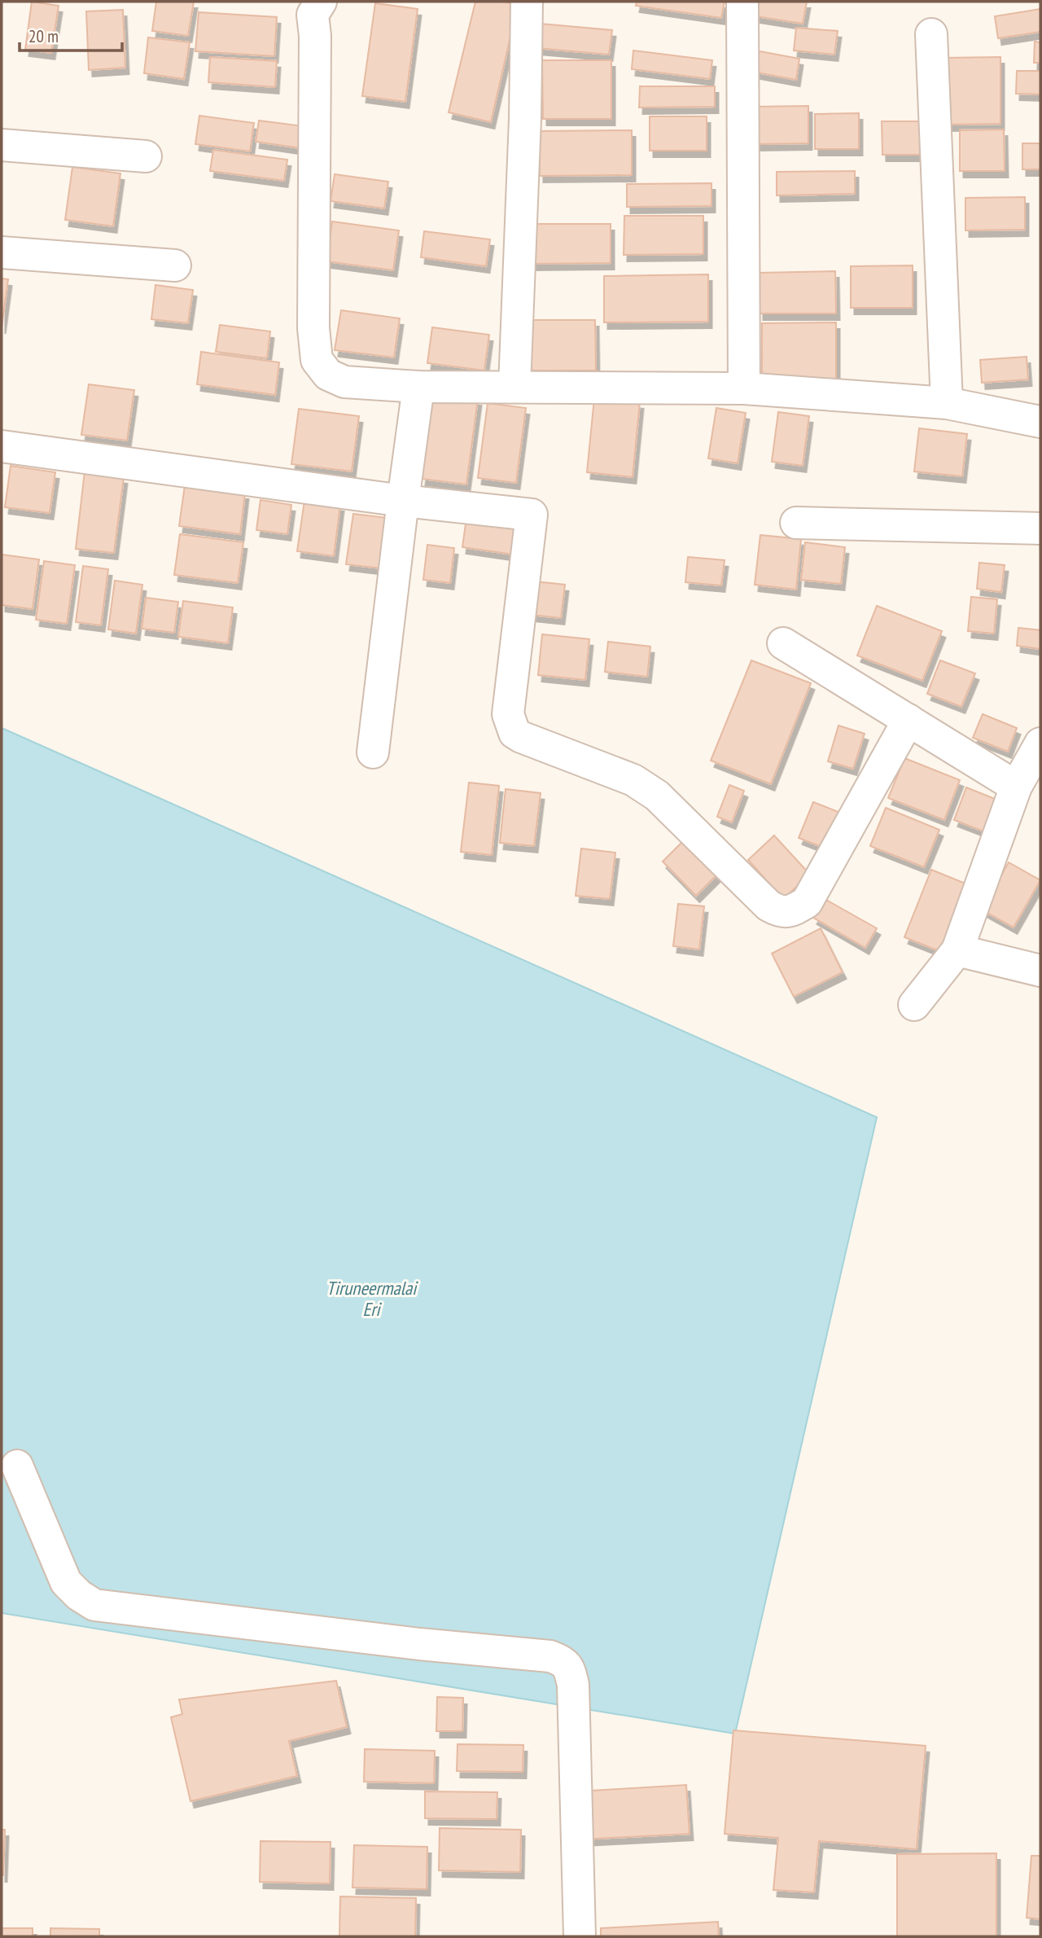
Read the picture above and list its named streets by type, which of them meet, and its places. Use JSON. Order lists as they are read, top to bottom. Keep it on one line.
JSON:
{"water":["Tiruneermalai Eri"],"scale_bar":"20 m"}
